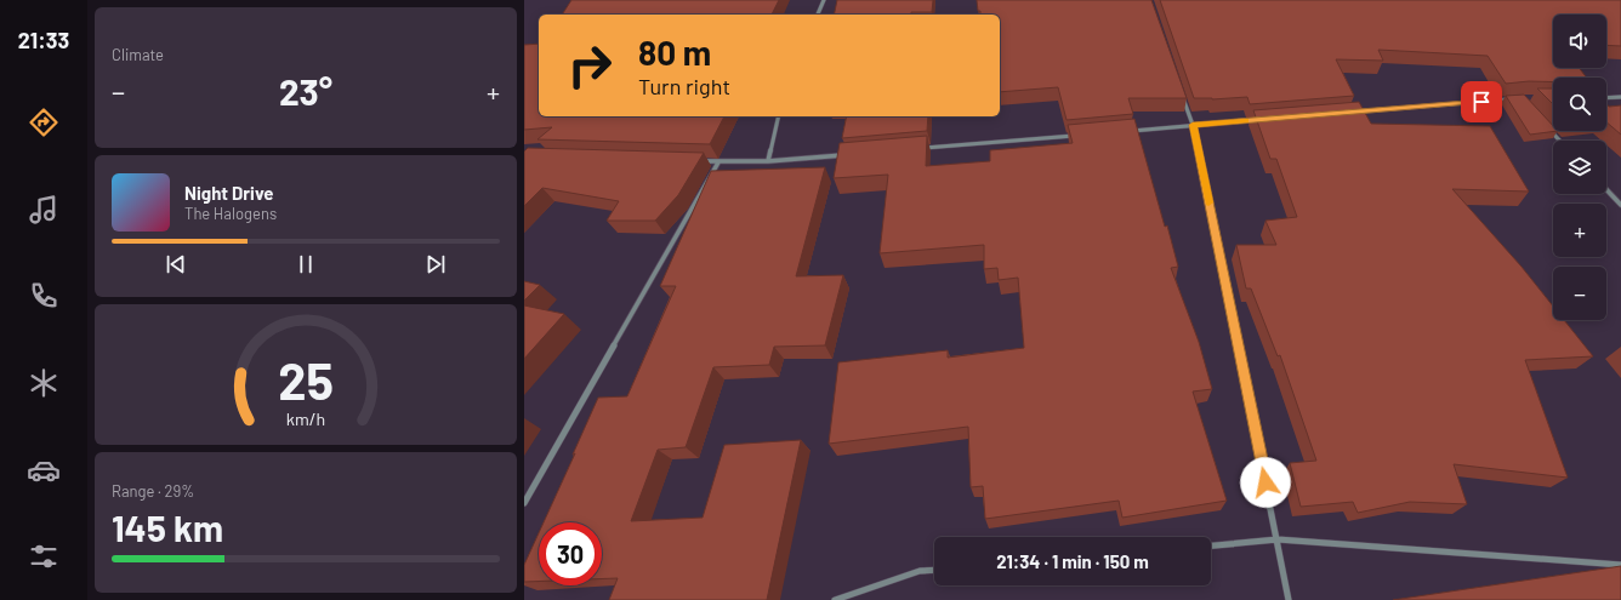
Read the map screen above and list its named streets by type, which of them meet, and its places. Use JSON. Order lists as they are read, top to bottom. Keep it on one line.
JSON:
{"page":{"tabs":"21:33","tile":["Climate",["Range · 29%","145 km"]],"map_buttons":["+","−"],"turn":["80 m","Turn right"],"heat":["−","23°","+"],"song":["Night Drive","The Halogens"],"limit":"30","trip":"21:34 · 1 min · 150 m","gauge":["25","km/h"]}}
